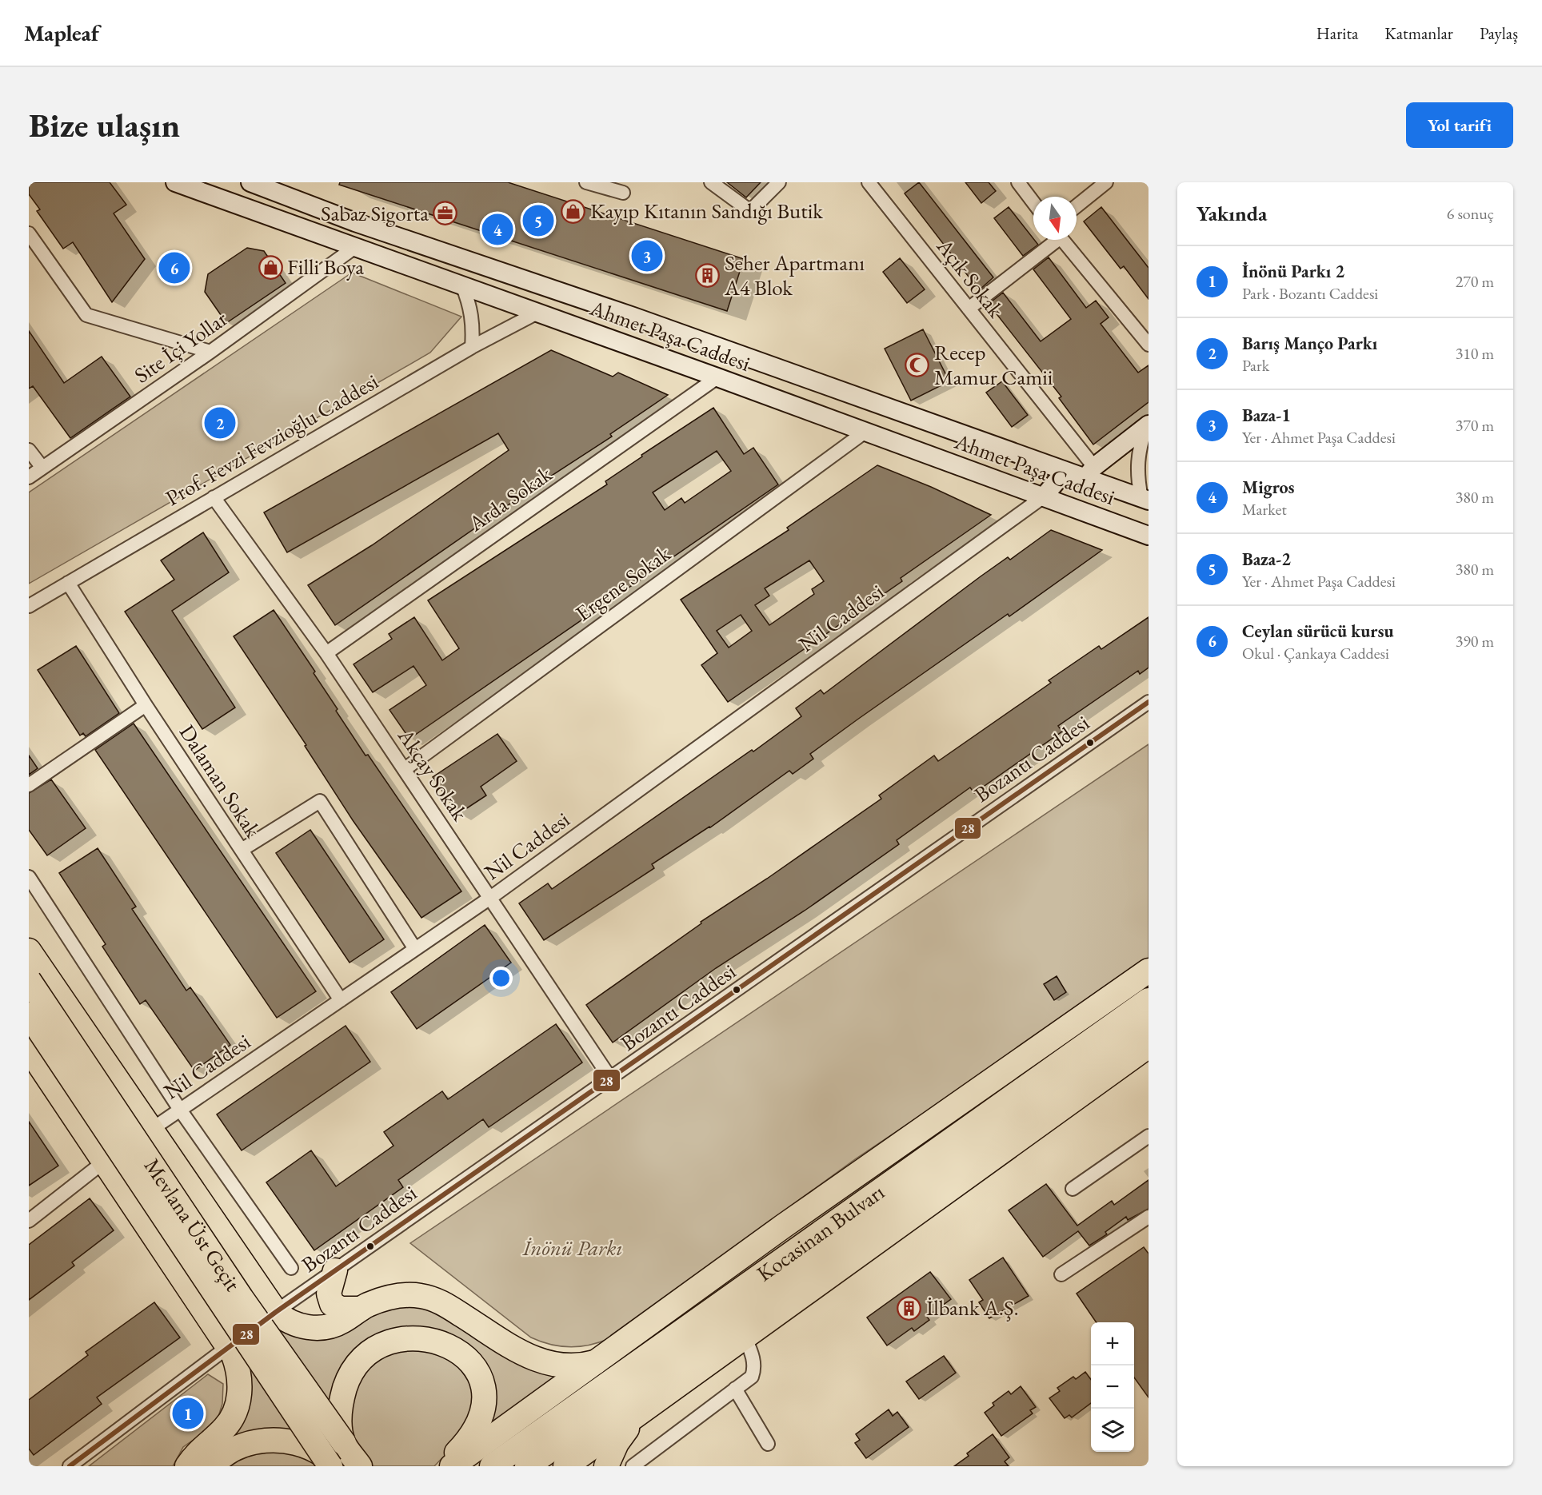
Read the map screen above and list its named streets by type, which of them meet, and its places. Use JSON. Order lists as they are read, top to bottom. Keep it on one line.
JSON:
{"streets":{"highway":["Mevlana Üst Geçit","Kocasinan Bulvarı"],"street":["Açık Sokak","Ahmet Paşa Caddesi","Site İçi Yollar","Prof. Fevzi Fevzioğlu Caddesi","Arda Sokak","Ergene Sokak","Nil Caddesi","Bozantı Caddesi","Akçay Sokak","Dalaman Sokak"]},"crossings":[["Açık Sokak","Ahmet Paşa Caddesi"],["Ahmet Paşa Caddesi","Site İçi Yollar"],["Ahmet Paşa Caddesi","Prof. Fevzi Fevzioğlu Caddesi"],["Ahmet Paşa Caddesi","Arda Sokak"],["Ahmet Paşa Caddesi","Ergene Sokak"],["Ahmet Paşa Caddesi","Nil Caddesi"],["Prof. Fevzi Fevzioğlu Caddesi","Akçay Sokak"],["Prof. Fevzi Fevzioğlu Caddesi","Dalaman Sokak"],["Arda Sokak","Akçay Sokak"],["Ergene Sokak","Akçay Sokak"],["Nil Caddesi","Akçay Sokak"],["Nil Caddesi","Dalaman Sokak"],["Bozantı Caddesi","Akçay Sokak"]],"parks":["İnönü Parkı"],"places":{"shop":["Kayıp Kıtanın Sandığı Butik","Filli Boya"],"office":["Sabaz Sigorta"],"building":["Seher Apartmanı A4 Blok","İlbank A.Ş."],"mosque":["Recep Mamur Camii"]},"lines":["transit line 28"],"north":"bottom","page":{"header":"Mapleaf","nav":["Harita","Katmanlar","Paylaş"],"buttons":"Yol tarifi","title":"Bize ulaşın","heading":["Yakında","6 sonuç"],"pins":["5","4","3","6","2","1"],"list":[{"mark":"1","name":"İnönü Parkı 2","note":"Park · Bozantı Caddesi","value":"270 m"},{"mark":"2","name":"Barış Manço Parkı","note":"Park","value":"310 m"},{"mark":"3","name":"Baza-1","note":"Yer · Ahmet Paşa Caddesi","value":"370 m"},{"mark":"4","name":"Migros","note":"Market","value":"380 m"},{"mark":"5","name":"Baza-2","note":"Yer · Ahmet Paşa Caddesi","value":"380 m"},{"mark":"6","name":"Ceylan sürücü kursu","note":"Okul · Çankaya Caddesi","value":"390 m"}],"map_buttons":["+","−"]}}
